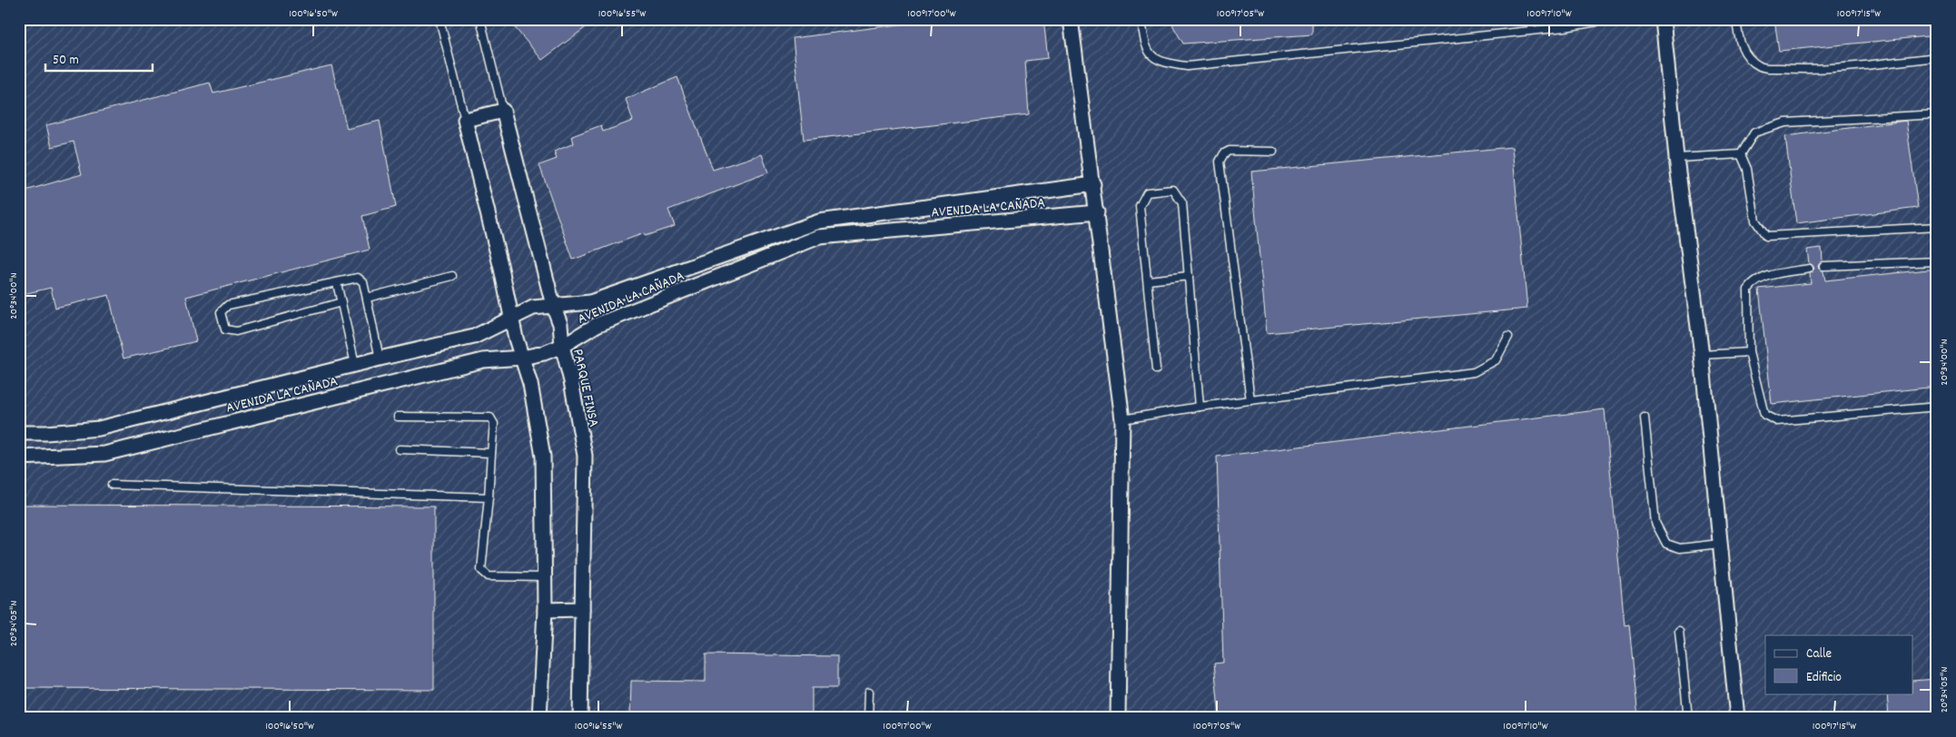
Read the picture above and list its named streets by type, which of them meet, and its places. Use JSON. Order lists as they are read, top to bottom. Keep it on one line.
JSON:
{"streets":{"street":["AVENIDA LA CAÑADA","PARQUE FINSA"]},"crossings":[["AVENIDA LA CAÑADA","PARQUE FINSA"]],"legend":["Calle","Edificio"],"scale_bar":"50 m","coordinates":["100°16'50\"W","100°16'55\"W","100°17'00\"W","100°17'05\"W","100°17'10\"W","100°17'15\"W","20°34'00\"N","20°34'05\"N"]}
